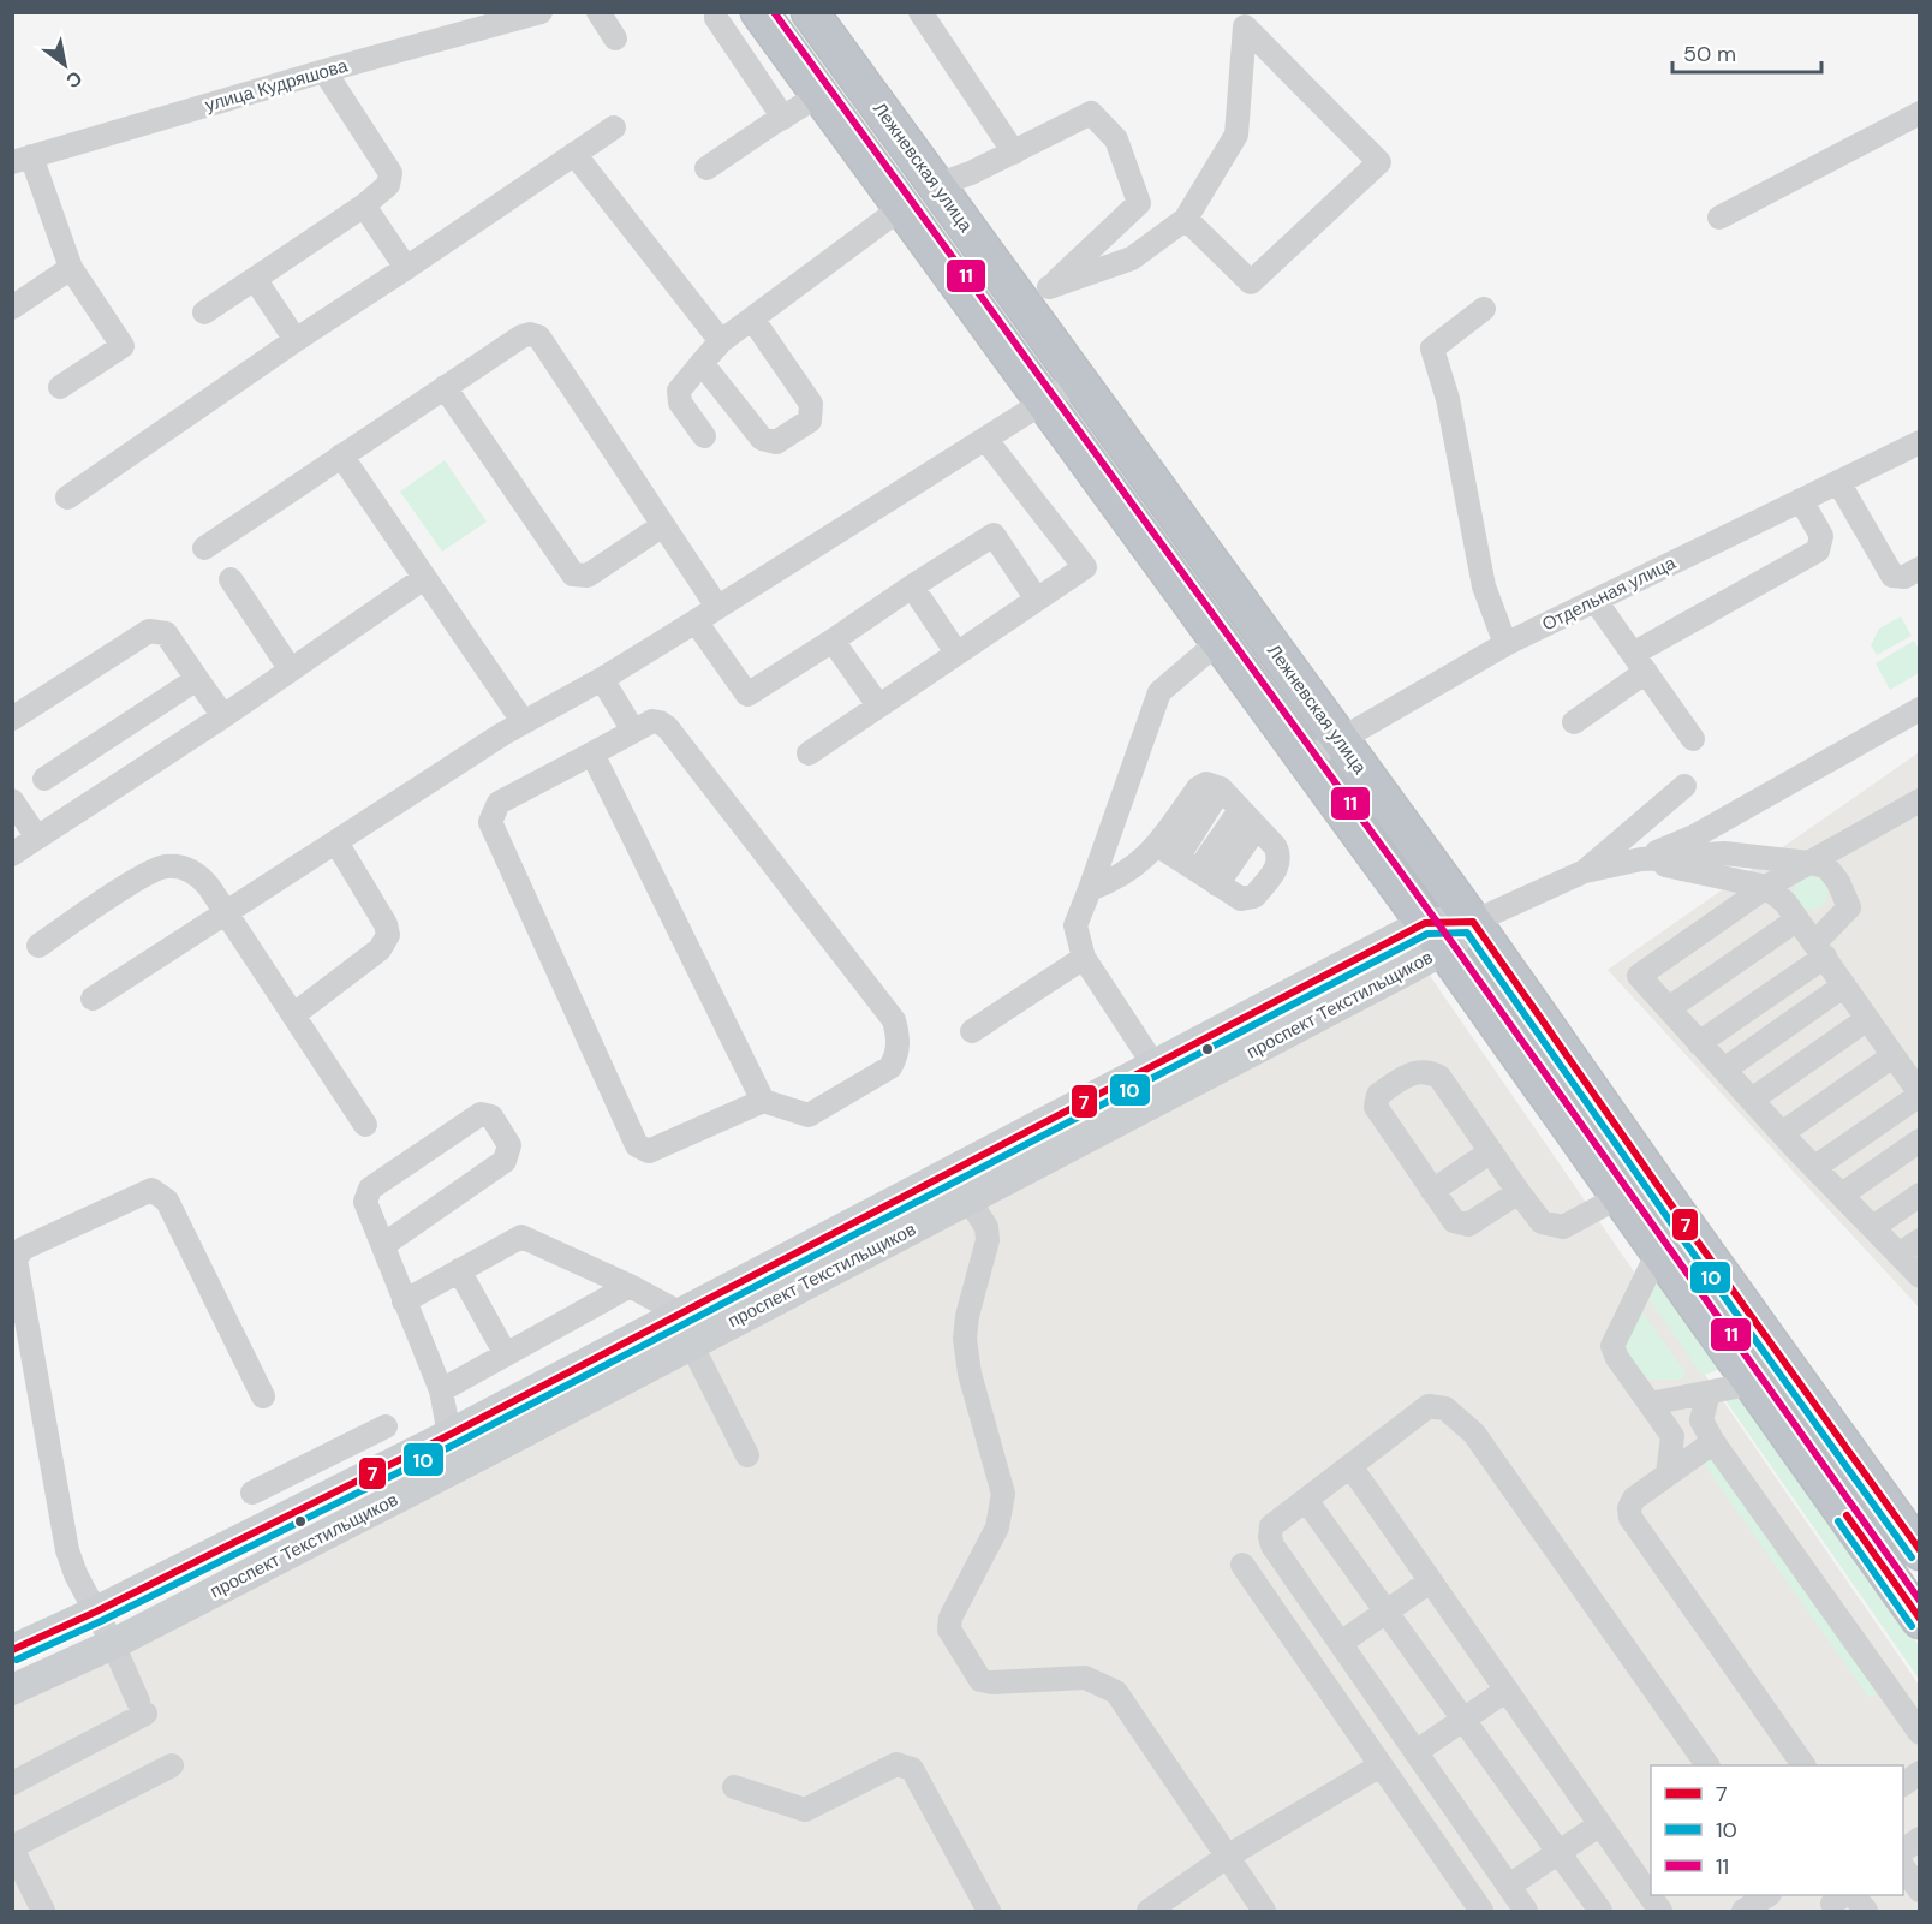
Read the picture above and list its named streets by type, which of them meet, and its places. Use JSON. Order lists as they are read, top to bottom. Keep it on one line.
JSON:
{"streets":{"highway":["Лежневская улица"],"main road":["проспект Текстильщиков"],"street":["улица Кудряшова","Отдельная улица"]},"crossings":[["Лежневская улица","Отдельная улица"],["Лежневская улица","проспект Текстильщиков"]],"lines":["transit line 11","transit line 7","transit line 10"],"legend":["7","10","11"],"scale_bar":"50 m","north":"bottom right"}
